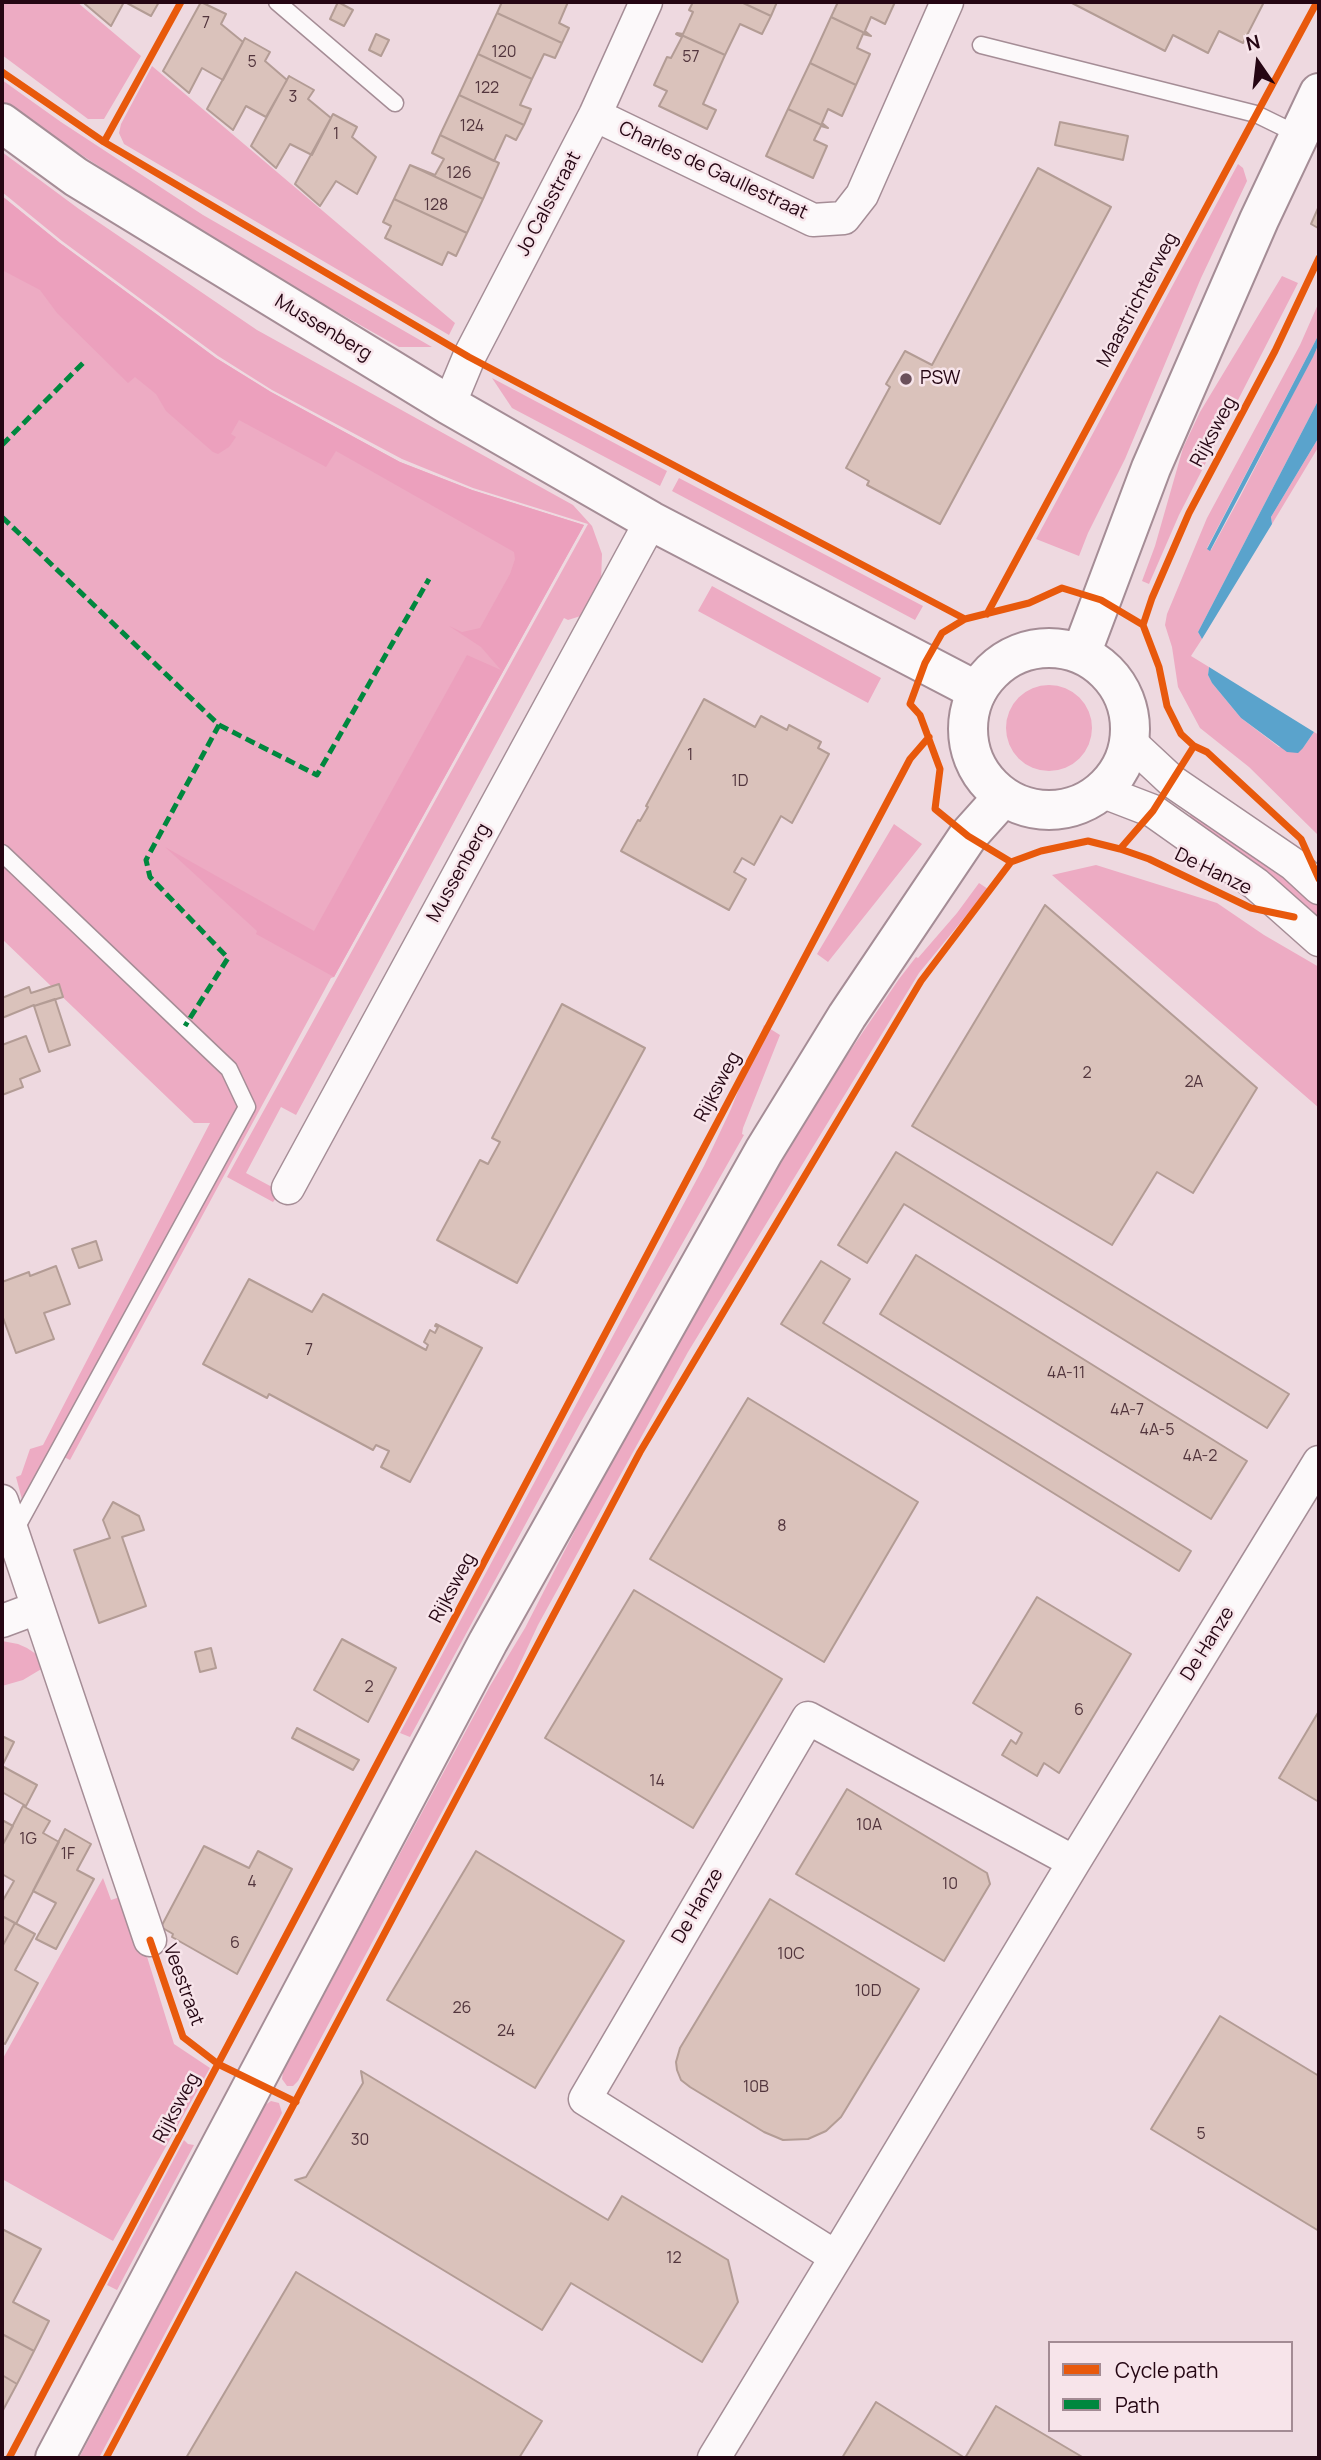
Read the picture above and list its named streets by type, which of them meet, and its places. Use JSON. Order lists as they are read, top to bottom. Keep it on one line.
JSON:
{"streets":{"main road":["Mussenberg"],"street":["Charles de Gaullestraat","Jo Calsstraat","De Hanze","Veestraat"],"cycle path":["Maastrichterweg","Rijksweg"]},"crossings":[["Charles de Gaullestraat","Jo Calsstraat"],["Jo Calsstraat","Mussenberg"],["Mussenberg","De Hanze"]],"places":["PSW"],"house_numbers":["7","120","57","5","122","3","124","1","126","128","1","1D","2","2A","7","4A-11","4A-7","4A-5","4A-2","8","2","6","14","10A","1G","1F","4","10","6","10C","10D","26","24","10B","5","30","12"],"legend":["Cycle path","Path"],"north":"top"}
